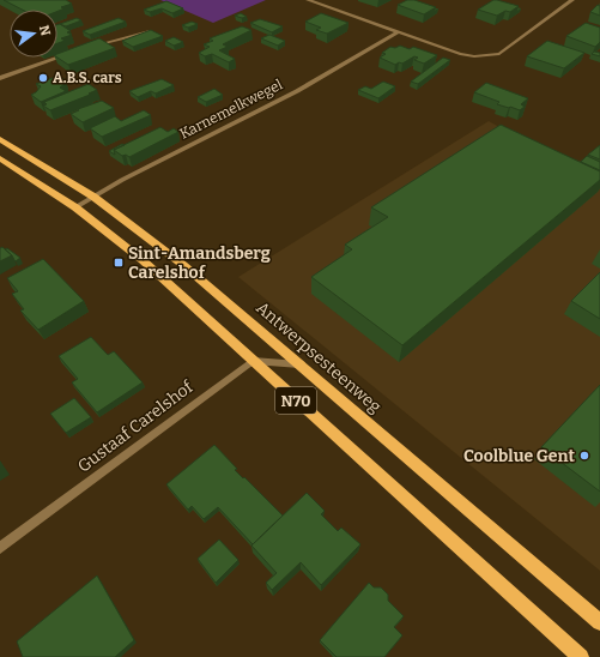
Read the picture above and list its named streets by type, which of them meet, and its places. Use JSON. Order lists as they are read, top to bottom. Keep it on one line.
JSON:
{"streets":{"main road":["Antwerpsesteenweg","N70"],"street":["Karnemelkwegel","Gustaaf Carelshof"]},"crossings":[["Karnemelkwegel","Antwerpsesteenweg"],["Karnemelkwegel","N70"],["N70","Gustaaf Carelshof"]],"places":{"other":["A.B.S. cars","Coolblue Gent"],"transit":["Sint-Amandsberg Carelshof"]},"north":"right"}
